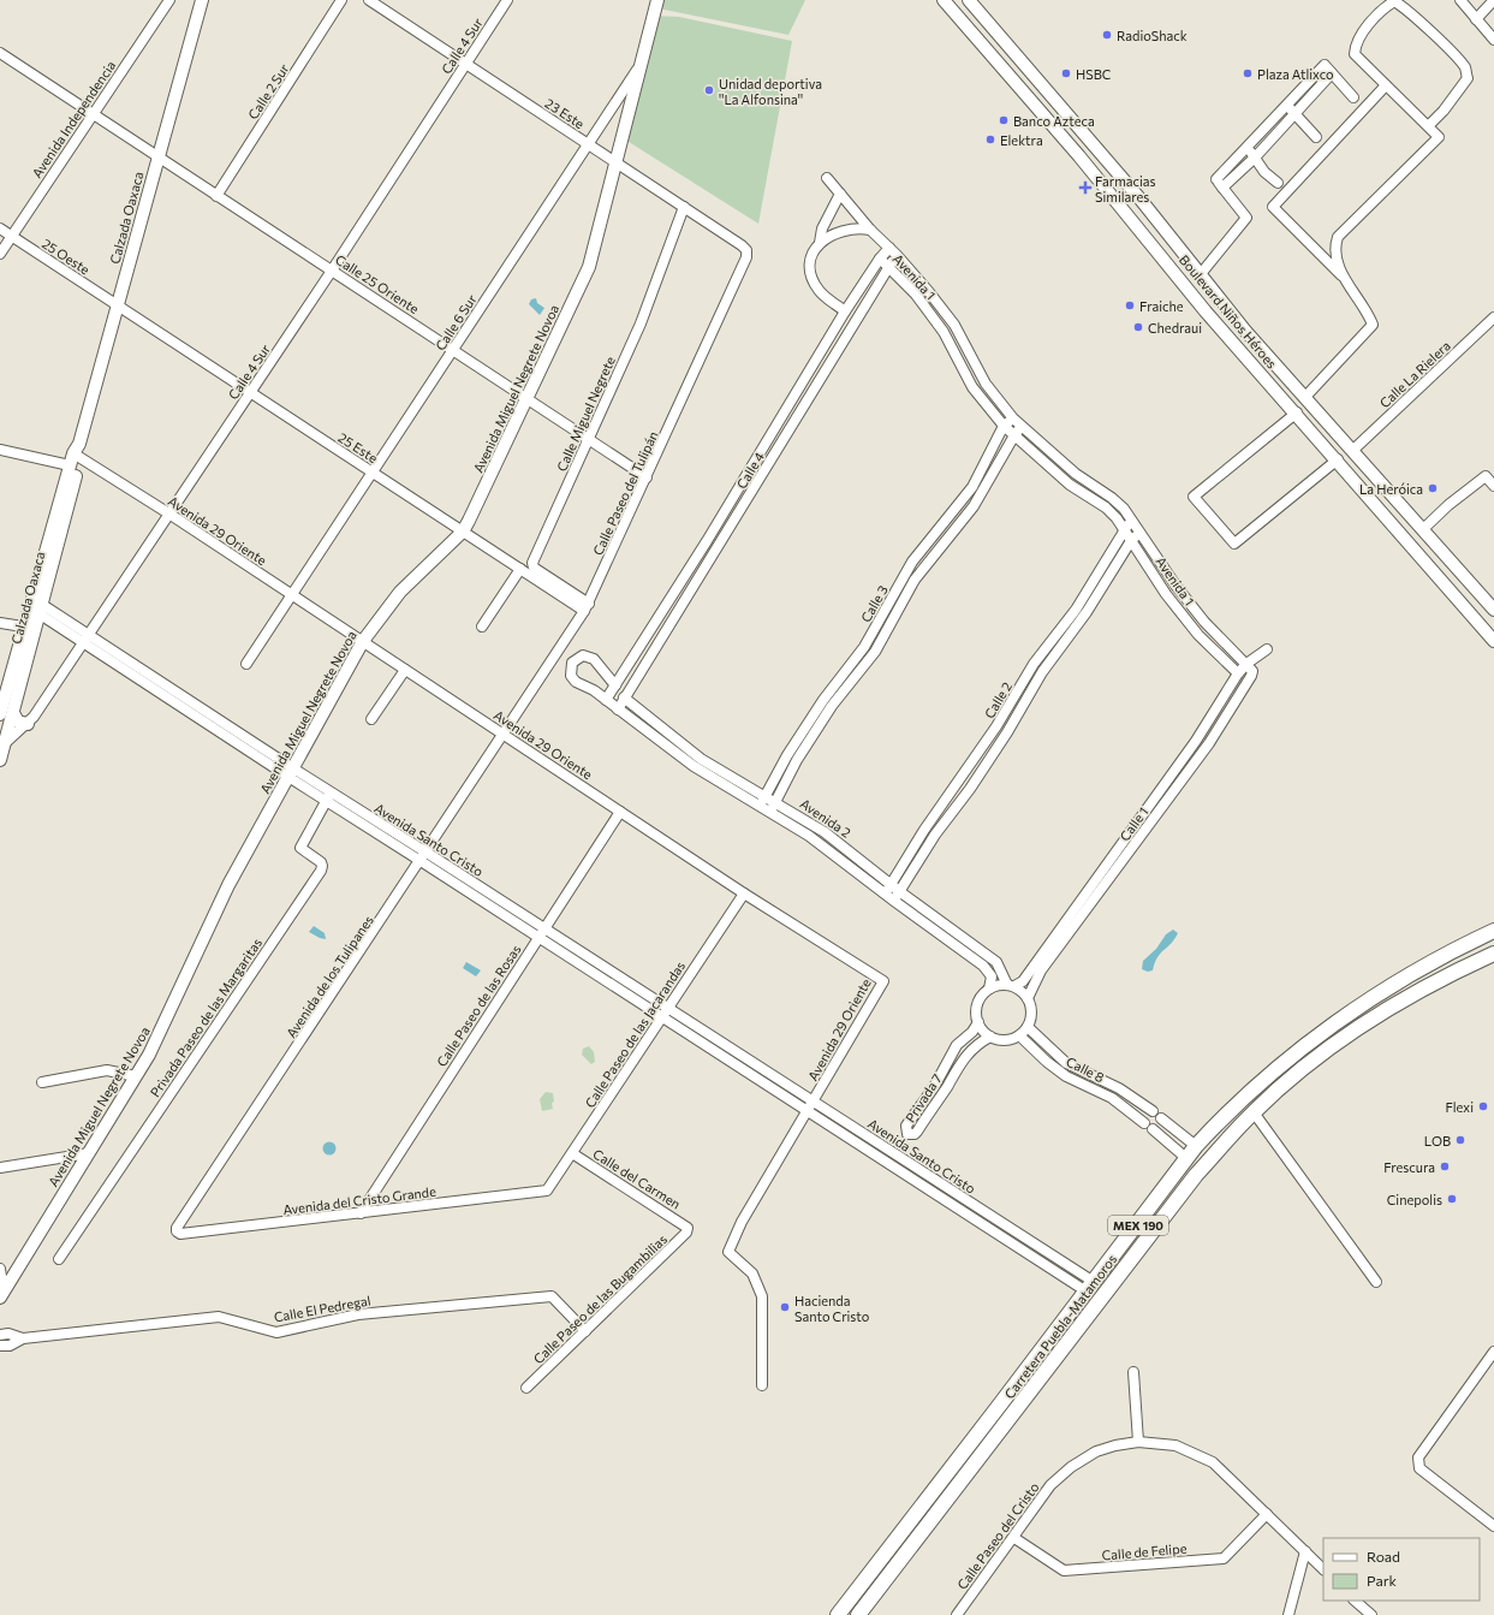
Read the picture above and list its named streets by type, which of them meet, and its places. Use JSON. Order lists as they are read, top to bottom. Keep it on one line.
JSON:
{"streets":{"highway":["MEX 190","Carretera Puebla-Matamoros"],"main road":["Calzada Oaxaca","Boulevard Niños Héroes","Avenida Miguel Negrete Novoa"],"street":["Calle 4 Sur","Calle 2 Sur","23 Este","Avenida Independencia","25 Oeste","Avenida 1","Calle 25 Oriente","Calle 6 Sur","Calle La Rielera","Calle Miguel Negrete","25 Este","Calle 4","Calle Paseo del Tulipán","Avenida 29 Oriente","Calle 3","Calle 2","Avenida 2","Calle 1","Avenida Santo Cristo","Avenida de los Tulipanes","Calle Paseo de las Rosas","Privada Paseo de las Margaritas","Calle Paseo de las Jacarandas","Calle 8","Privada 7","Calle del Carmen","Avenida del Cristo Grande","Calle Paseo de las Bugambilias","Calle El Pedregal","Calle Paseo del Cristo","Calle de Felipe"]},"crossings":[["Calle 4 Sur","23 Este"],["Calle 4 Sur","Calzada Oaxaca"],["Calle 4 Sur","Calle 25 Oriente"],["Calle 4 Sur","25 Este"],["Calle 4 Sur","Avenida 29 Oriente"],["Calle 4 Sur","Avenida Santo Cristo"],["Calle 2 Sur","Calle 25 Oriente"],["23 Este","Calle 6 Sur"],["23 Este","Avenida Miguel Negrete Novoa"],["23 Este","Calle Miguel Negrete"],["23 Este","Calle Paseo del Tulipán"],["Avenida Independencia","25 Oeste"],["Avenida Independencia","Calle 25 Oriente"],["Calzada Oaxaca","25 Oeste"],["Calzada Oaxaca","Calle 25 Oriente"],["Calzada Oaxaca","25 Este"],["Calzada Oaxaca","Avenida 29 Oriente"],["Calzada Oaxaca","Avenida Santo Cristo"],["25 Oeste","25 Este"],["Avenida 1","Calle 4"],["Avenida 1","Calle 3"],["Avenida 1","Calle 2"],["Avenida 1","Calle 1"],["Calle 25 Oriente","Calle 6 Sur"],["Calle 25 Oriente","Avenida Miguel Negrete Novoa"],["Calle 25 Oriente","Calle Miguel Negrete"],["Calle 25 Oriente","Calle Paseo del Tulipán"],["Boulevard Niños Héroes","Calle La Rielera"],["Calle 6 Sur","Avenida Miguel Negrete Novoa"],["Calle 6 Sur","25 Este"],["Calle 6 Sur","Avenida 29 Oriente"],["Avenida Miguel Negrete Novoa","25 Este"],["Avenida Miguel Negrete Novoa","Avenida 29 Oriente"],["Avenida Miguel Negrete Novoa","Avenida Santo Cristo"],["Calle Miguel Negrete","25 Este"],["Calle Miguel Negrete","Calle Paseo del Tulipán"],["25 Este","Calle Paseo del Tulipán"],["Calle 4","Avenida 2"],["Calle Paseo del Tulipán","Avenida 29 Oriente"],["Calle Paseo del Tulipán","Avenida de los Tulipanes"],["Avenida 29 Oriente","Avenida Santo Cristo"],["Avenida 29 Oriente","Avenida de los Tulipanes"],["Avenida 29 Oriente","Calle Paseo de las Rosas"],["Avenida 29 Oriente","Calle Paseo de las Jacarandas"],["Calle 3","Avenida 2"],["Calle 2","Avenida 2"],["Avenida 2","Calle 1"],["Avenida 2","Calle 8"],["Avenida 2","Privada 7"],["Calle 1","Calle 8"],["Calle 1","Privada 7"],["Avenida Santo Cristo","Avenida de los Tulipanes"],["Avenida Santo Cristo","Calle Paseo de las Rosas"],["Avenida Santo Cristo","Privada Paseo de las Margaritas"],["Avenida Santo Cristo","Calle Paseo de las Jacarandas"],["Avenida Santo Cristo","Carretera Puebla-Matamoros"],["Avenida de los Tulipanes","Avenida del Cristo Grande"],["Calle Paseo de las Rosas","Avenida del Cristo Grande"],["Calle Paseo de las Jacarandas","Calle del Carmen"],["Calle Paseo de las Jacarandas","Avenida del Cristo Grande"],["Calle 8","Privada 7"],["Calle del Carmen","Calle Paseo de las Bugambilias"],["Calle Paseo de las Bugambilias","Calle El Pedregal"],["Calle Paseo del Cristo","Calle de Felipe"]],"places":{"other":["RadioShack","HSBC","Plaza Atlixco","Unidad deportiva ''La Alfonsina''","Banco Azteca","Elektra","Fraiche","Chedraui","La Heróica","Flexi","LOB","Frescura","Cinepolis","Hacienda Santo Cristo"],"health":["Farmacias Similares"]},"legend":["Road","Park"]}
